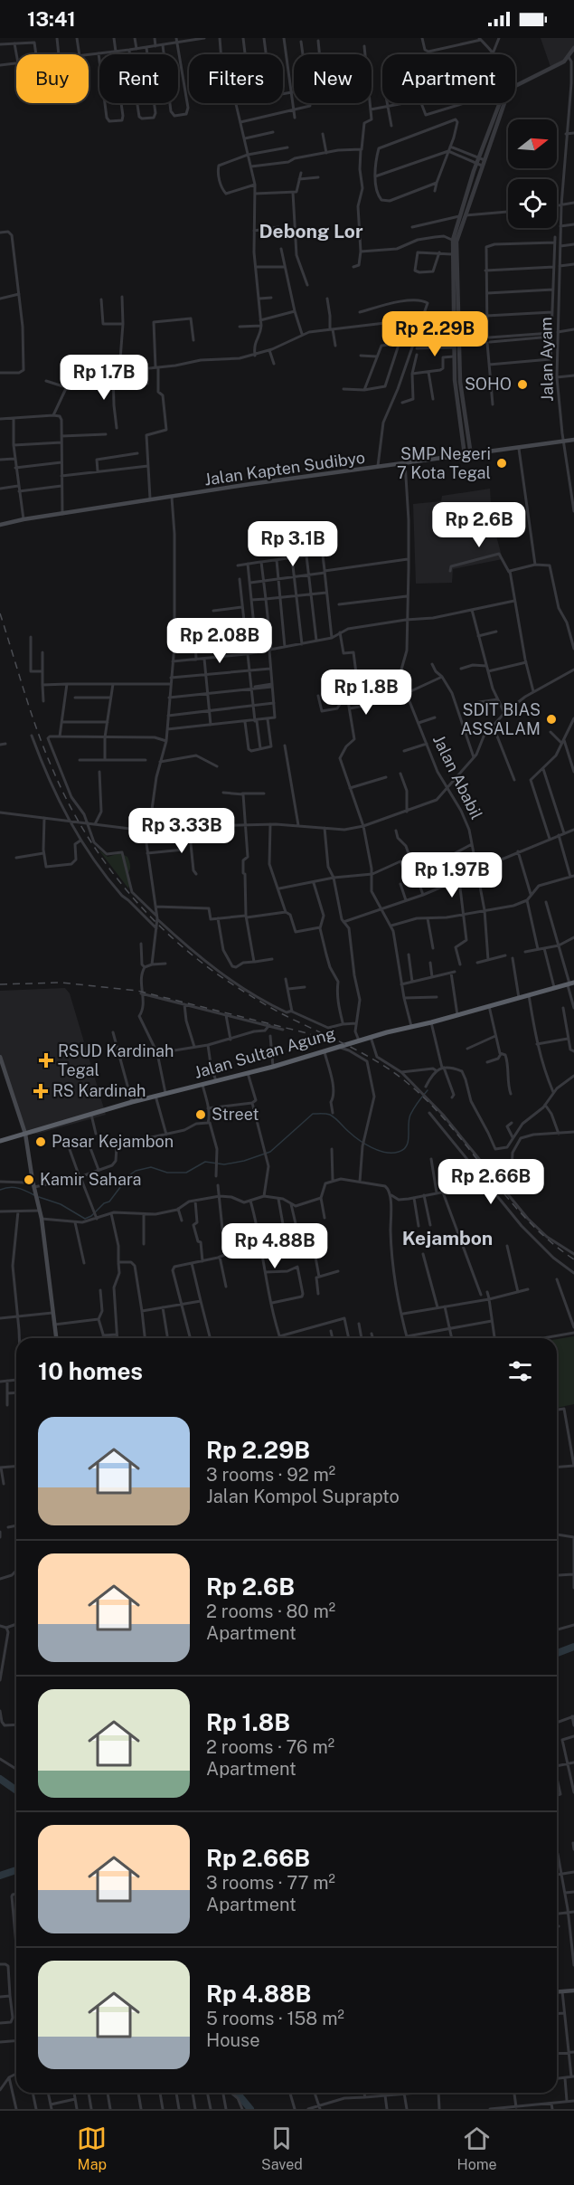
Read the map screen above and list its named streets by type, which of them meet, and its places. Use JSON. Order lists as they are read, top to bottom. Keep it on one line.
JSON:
{"streets":{"highway":["Jalan Sultan Agung"],"main road":["Jalan Kapten Sudibyo"],"street":["Jalan Ayam","Jalan Ababil"]},"crossings":[["Jalan Ayam","Jalan Kapten Sudibyo"],["Jalan Kapten Sudibyo","Jalan Ababil"]],"districts":["Debong Lor","Kejambon"],"places":{"other":["SOHO","SMP Negeri 7 Kota Tegal","SDIT BIAS ASSALAM","Street","Pasar Kejambon","Kamir Sahara"],"health":["RSUD Kardinah Tegal","RS Kardinah"]},"north":"right","page":{"status":"13:41","chip":["Buy","Rent","Filters","New","Apartment"],"price":["Rp 2.29B","Rp 1.7B","Rp 2.6B","Rp 3.1B","Rp 2.08B","Rp 1.8B","Rp 3.33B","Rp 1.97B","Rp 2.66B","Rp 4.88B"],"heading":"10 homes","list":[{"name":"Rp 2.29B","note":"3 rooms · 92 m² · Jalan Kompol Suprapto"},{"name":"Rp 2.6B","note":"2 rooms · 80 m² · Apartment"},{"name":"Rp 1.8B","note":"2 rooms · 76 m² · Apartment"},{"name":"Rp 2.66B","note":"3 rooms · 77 m² · Apartment"},{"name":"Rp 4.88B","note":"5 rooms · 158 m² · House"}],"tabs":["Map","Saved","Home"]}}
